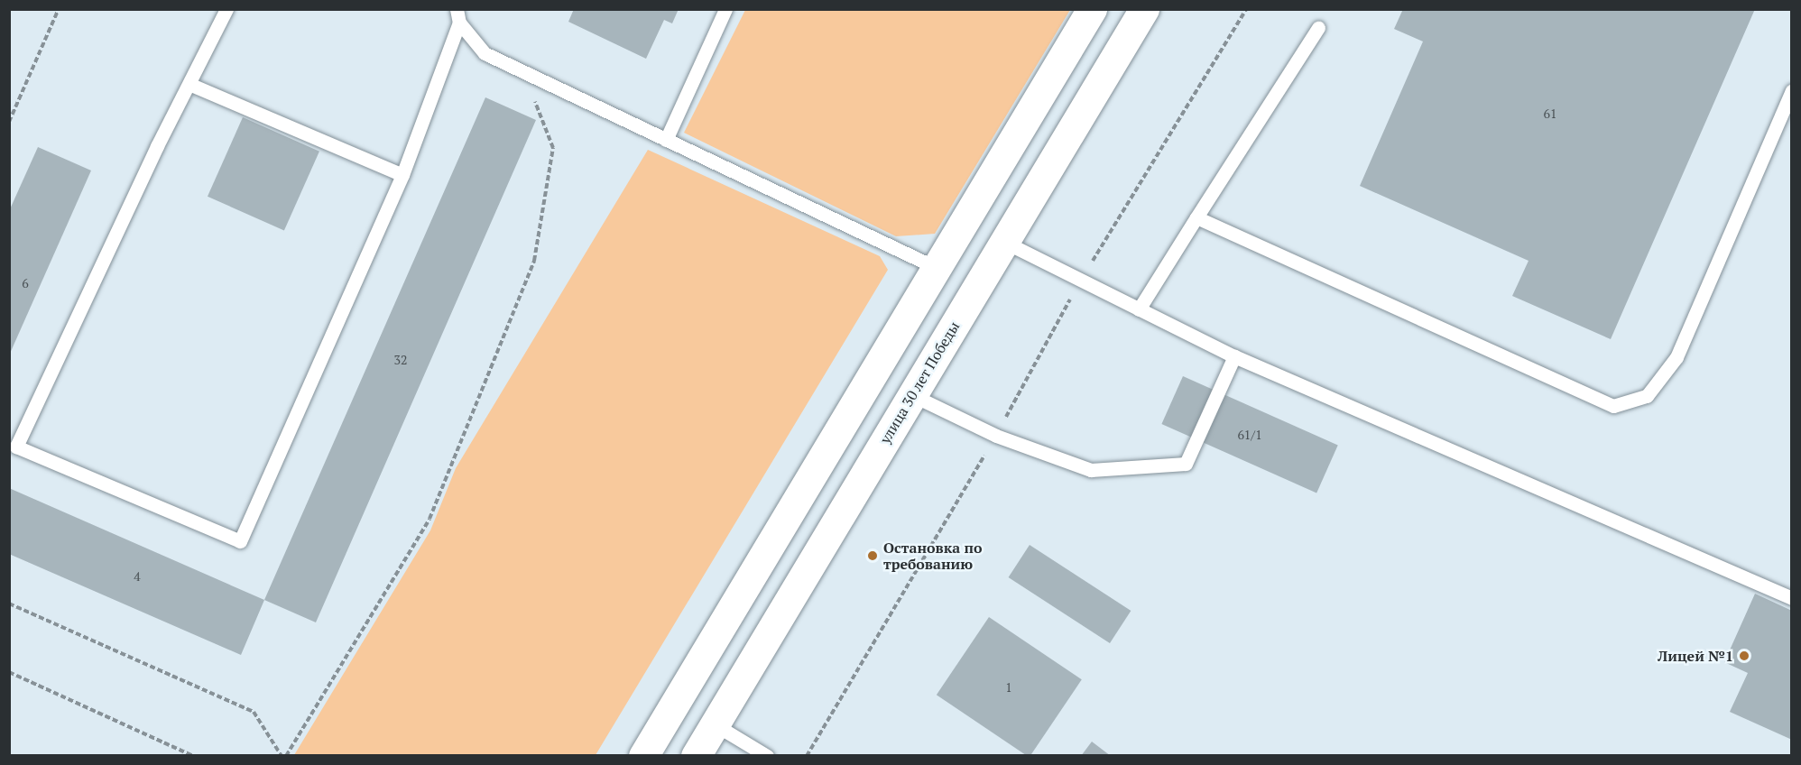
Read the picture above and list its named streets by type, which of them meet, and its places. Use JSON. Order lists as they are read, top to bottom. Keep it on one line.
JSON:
{"streets":{"main road":["улица 30 лет Победы"]},"places":["Остановка по требованию","Лицей №1"],"house_numbers":["61","6","32","61/1","4","1"]}
